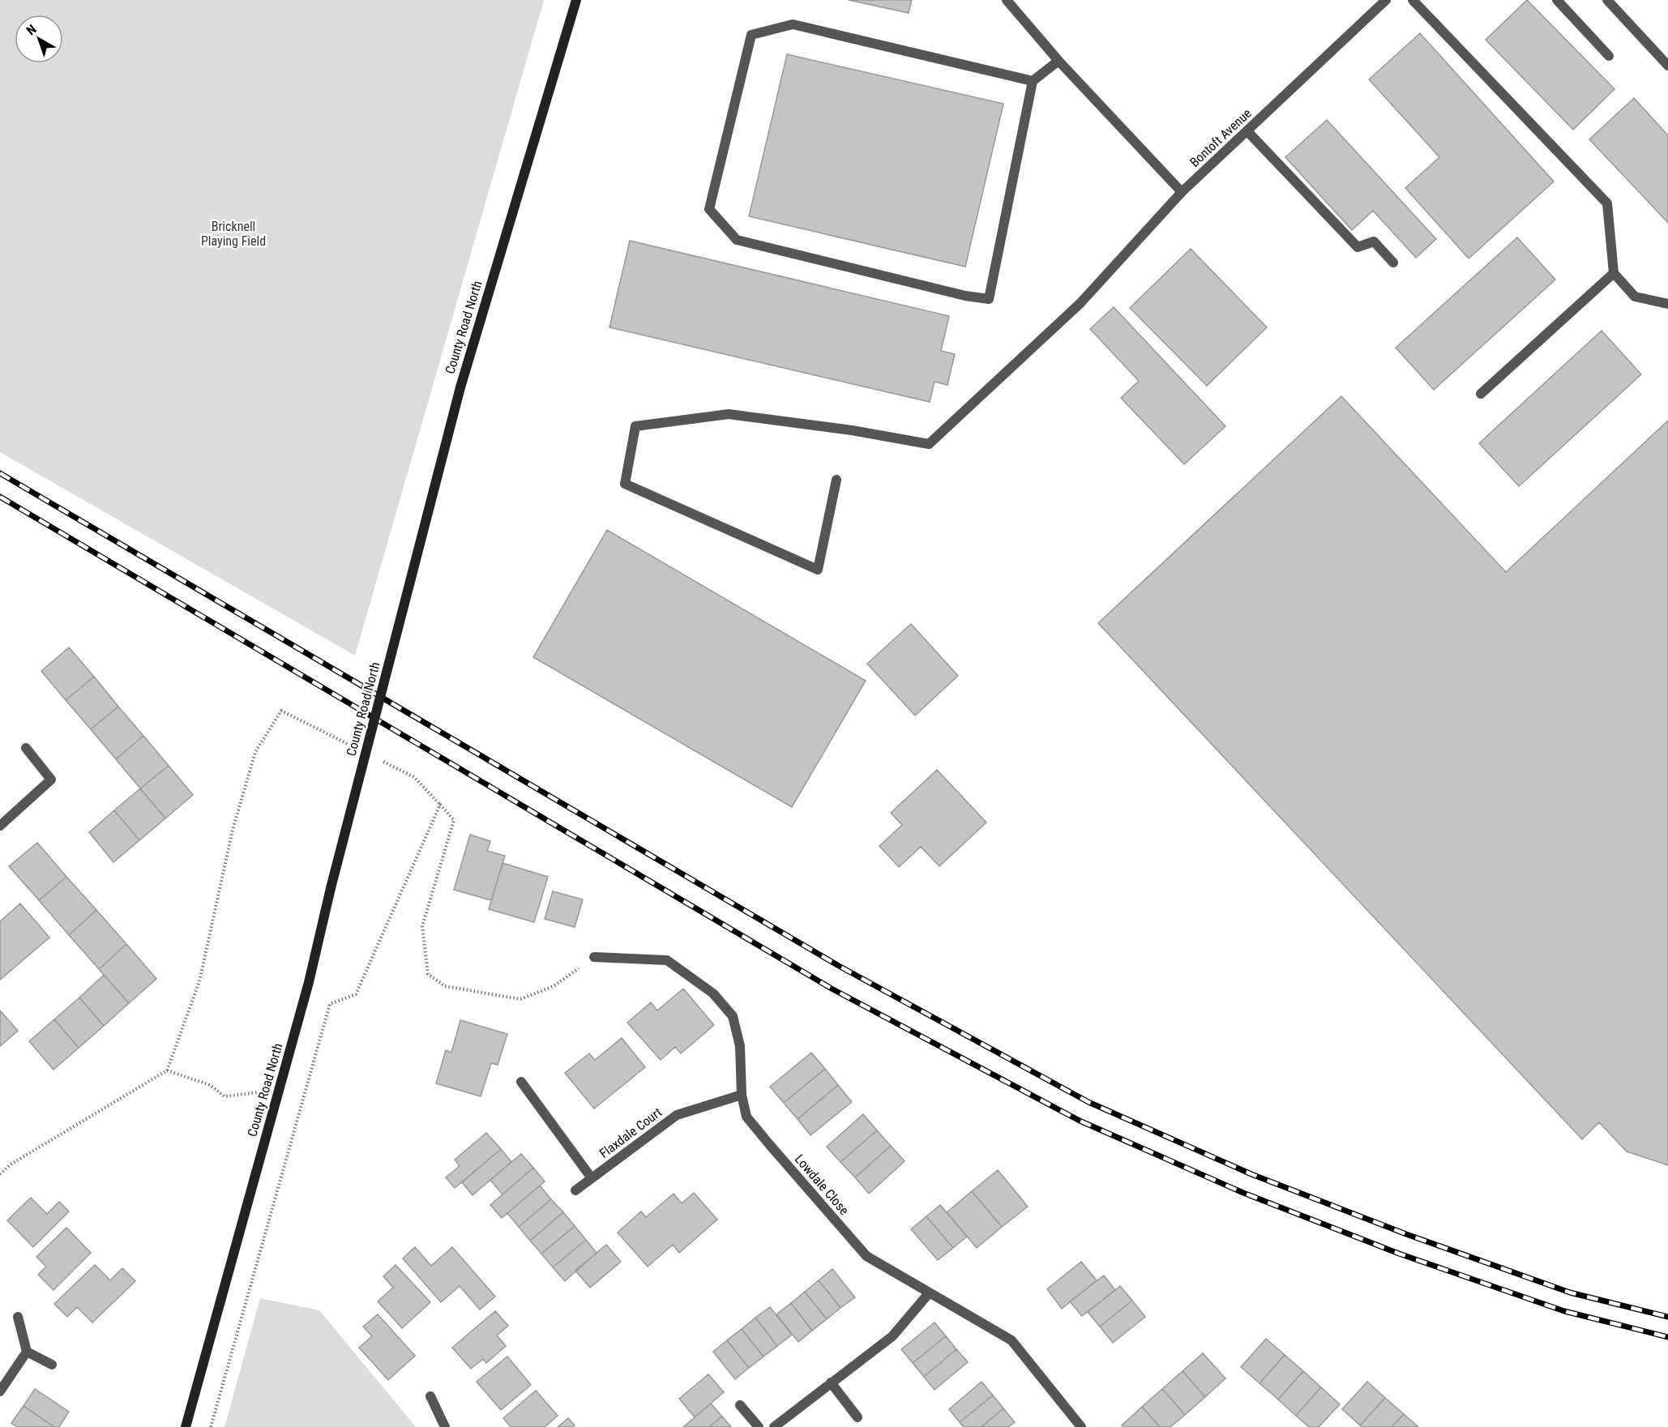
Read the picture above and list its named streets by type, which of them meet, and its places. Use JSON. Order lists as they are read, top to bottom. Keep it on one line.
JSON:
{"streets":{"street":["Bontoft Avenue","County Road North","Flaxdale Court","Lowdale Close"]},"crossings":[["Flaxdale Court","Lowdale Close"]],"parks":["Bricknell Playing Field"],"north":"top left"}
